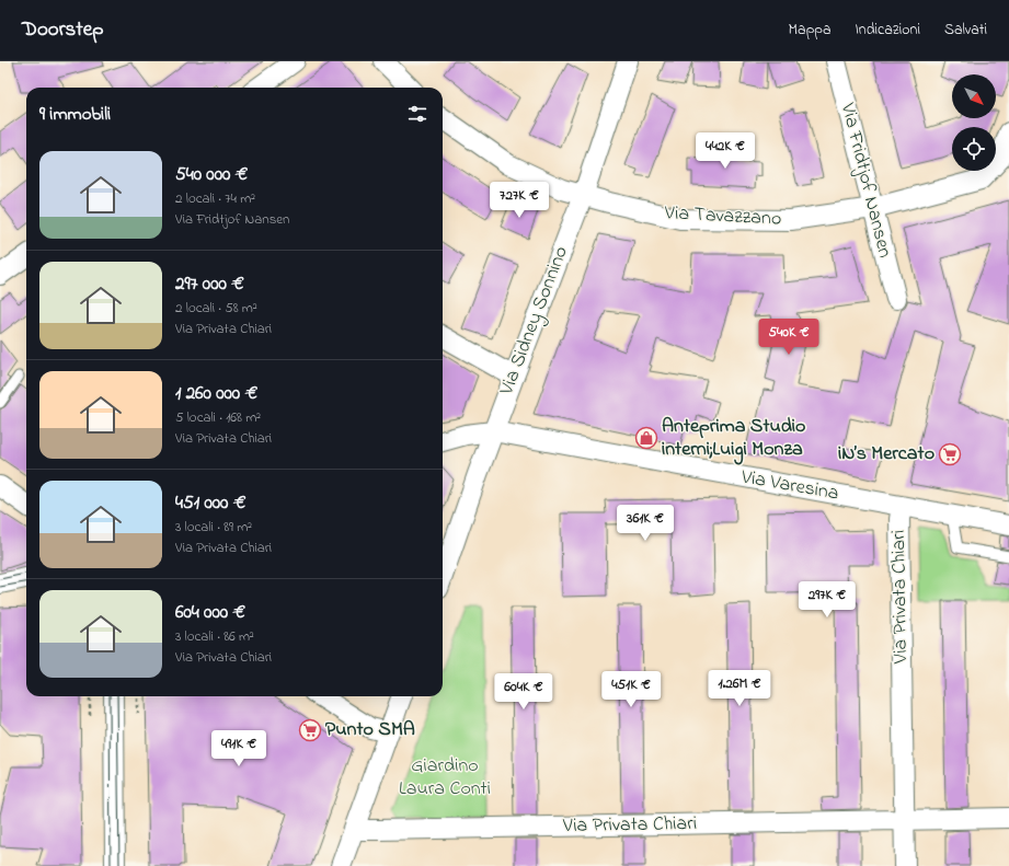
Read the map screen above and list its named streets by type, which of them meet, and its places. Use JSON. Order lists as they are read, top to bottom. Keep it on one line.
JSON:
{"streets":{"street":["Via Fridtjof Nansen","Via Tavazzano","Via Sidney Sonnino","Via Varesina","Via Privata Chiari"]},"crossings":[["Via Fridtjof Nansen","Via Tavazzano"],["Via Tavazzano","Via Sidney Sonnino"],["Via Sidney Sonnino","Via Varesina"],["Via Varesina","Via Privata Chiari"]],"parks":["Giardino Laura Conti"],"places":{"shop":["Anteprima Studio interni;Luigi Monza"],"supermarket":["iN’s Mercato","Punto SMA"]},"north":"bottom right","page":{"header":"Doorstep","nav":["Mappa","Indicazioni","Salvati"],"heading":"9 immobili","price":["442K €","727K €","540K €","361K €","297K €","1.26M €","451K €","604K €","491K €"],"list":[{"name":"540 000 €","note":"2 locali · 74 m² · Via Fridtjof Nansen"},{"name":"297 000 €","note":"2 locali · 58 m² · Via Privata Chiari"},{"name":"1 260 000 €","note":"5 locali · 168 m² · Via Privata Chiari"},{"name":"451 000 €","note":"3 locali · 89 m² · Via Privata Chiari"},{"name":"604 000 €","note":"3 locali · 86 m² · Via Privata Chiari"}]}}
